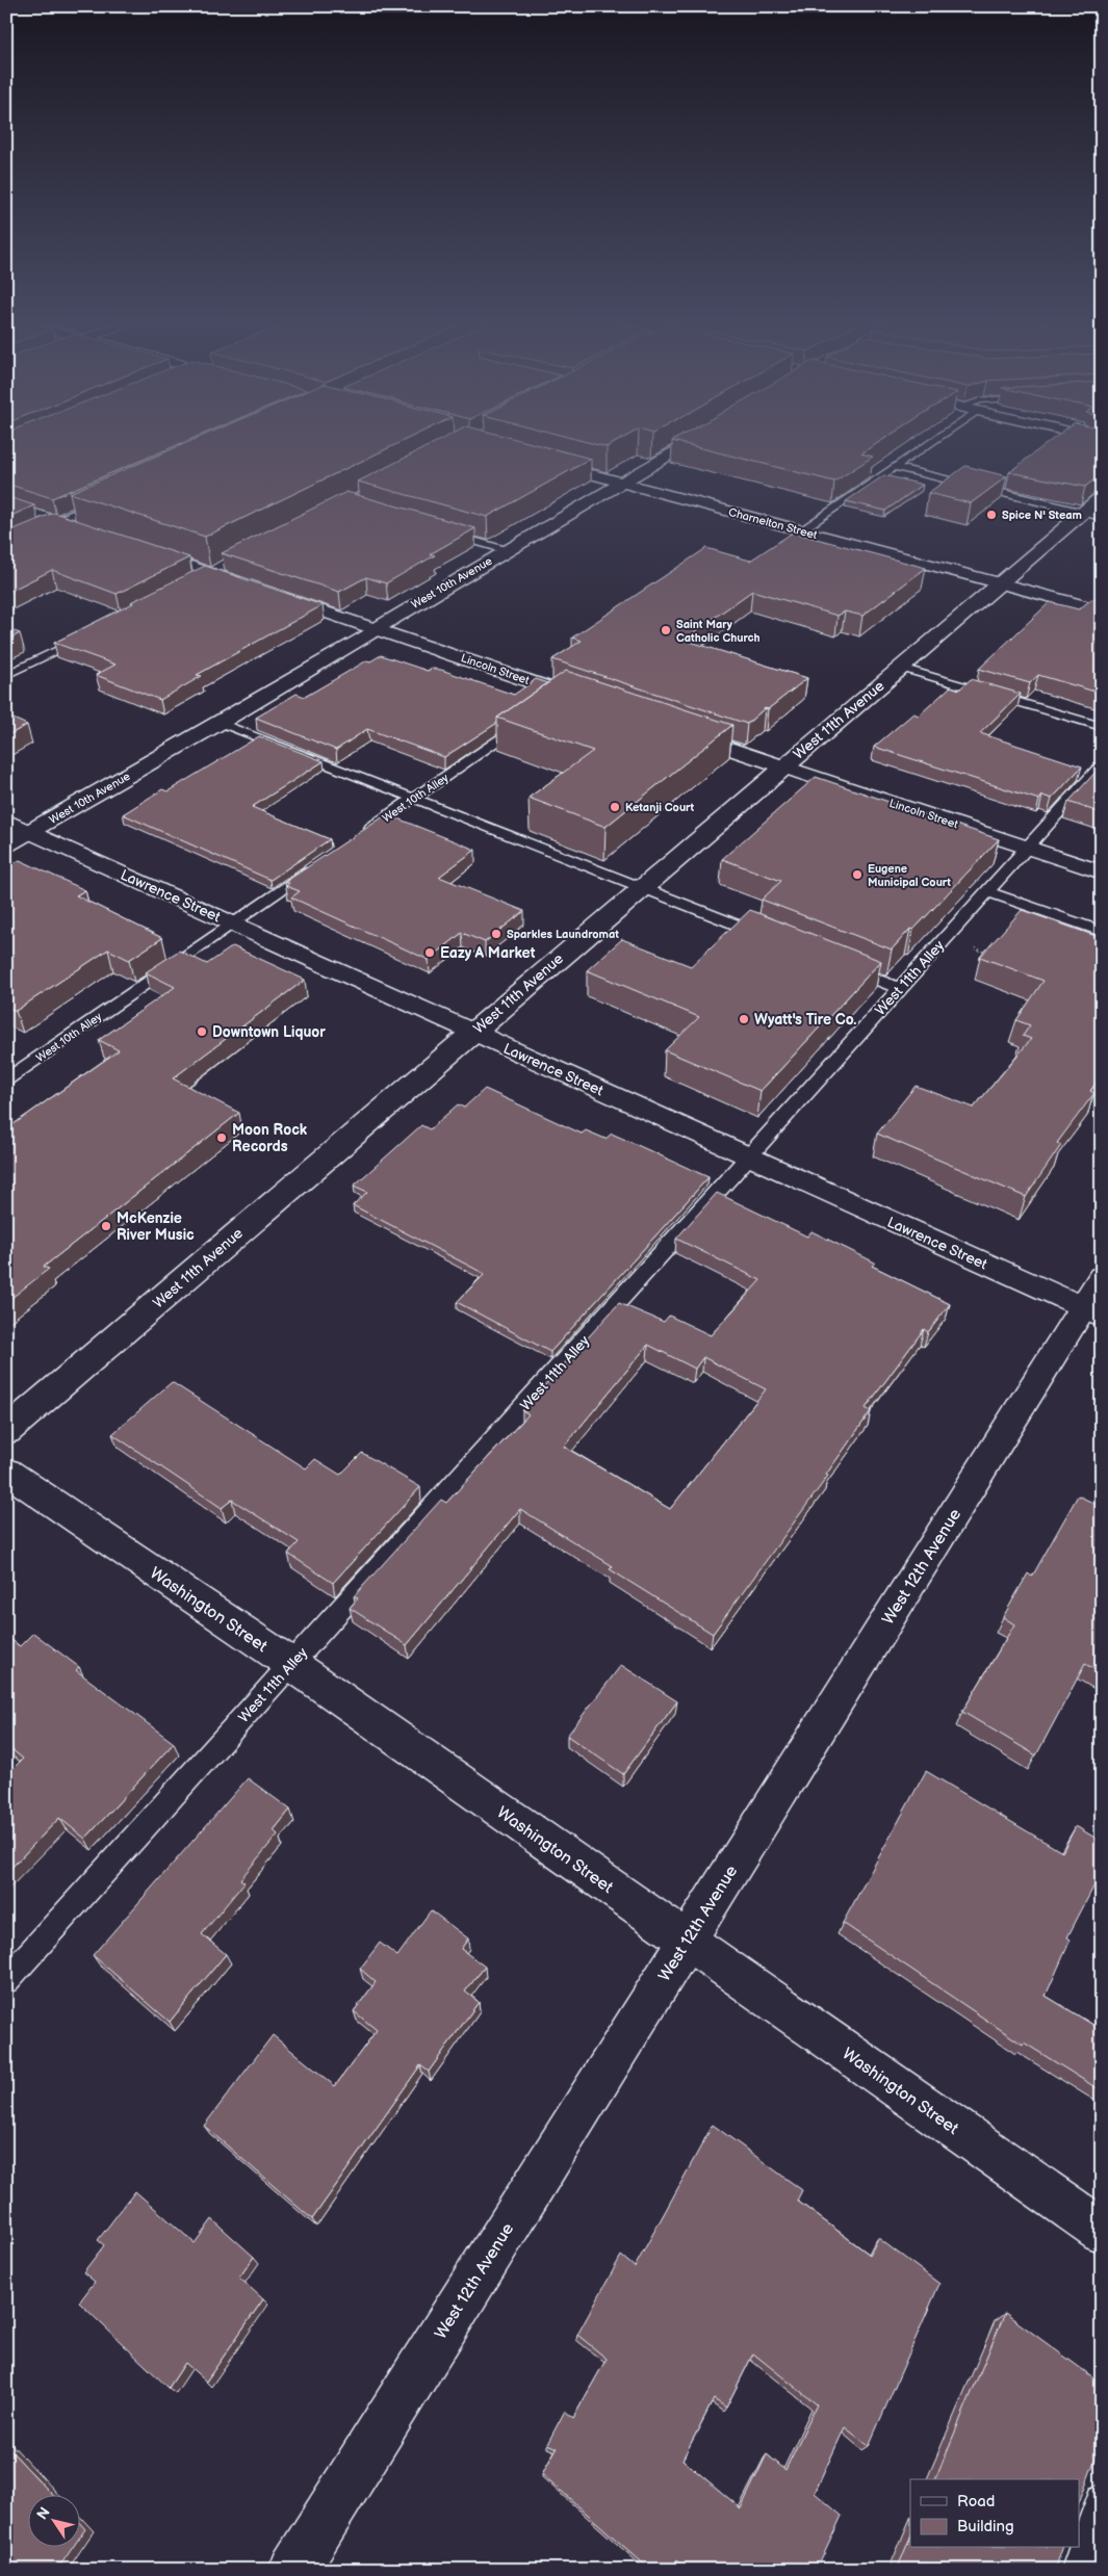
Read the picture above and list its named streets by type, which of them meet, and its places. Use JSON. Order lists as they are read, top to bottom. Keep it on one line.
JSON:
{"streets":{"street":["Charnelton Street","West 10th Avenue","Lincoln Street","West 11th Avenue","Lawrence Street","West 12th Avenue","Washington Street"],"lane":["West 10th Alley","West 11th Alley"]},"crossings":[["Charnelton Street","West 10th Avenue"],["Charnelton Street","West 11th Avenue"],["West 10th Avenue","Lincoln Street"],["West 10th Avenue","Lawrence Street"],["Lincoln Street","West 11th Avenue"],["Lincoln Street","West 11th Alley"],["West 11th Avenue","Lawrence Street"],["West 10th Alley","Lawrence Street"],["Lawrence Street","West 11th Alley"],["Lawrence Street","West 12th Avenue"],["West 11th Alley","Washington Street"],["West 12th Avenue","Washington Street"]],"places":["Spice N' Steam","Saint Mary Catholic Church","Ketanji Court","Eugene Municipal Court","Sparkles Laundromat","Eazy A Market","Wyatt's Tire Co.","Downtown Liquor","Moon Rock Records","McKenzie River Music"],"legend":["Road","Building"],"north":"top left"}
